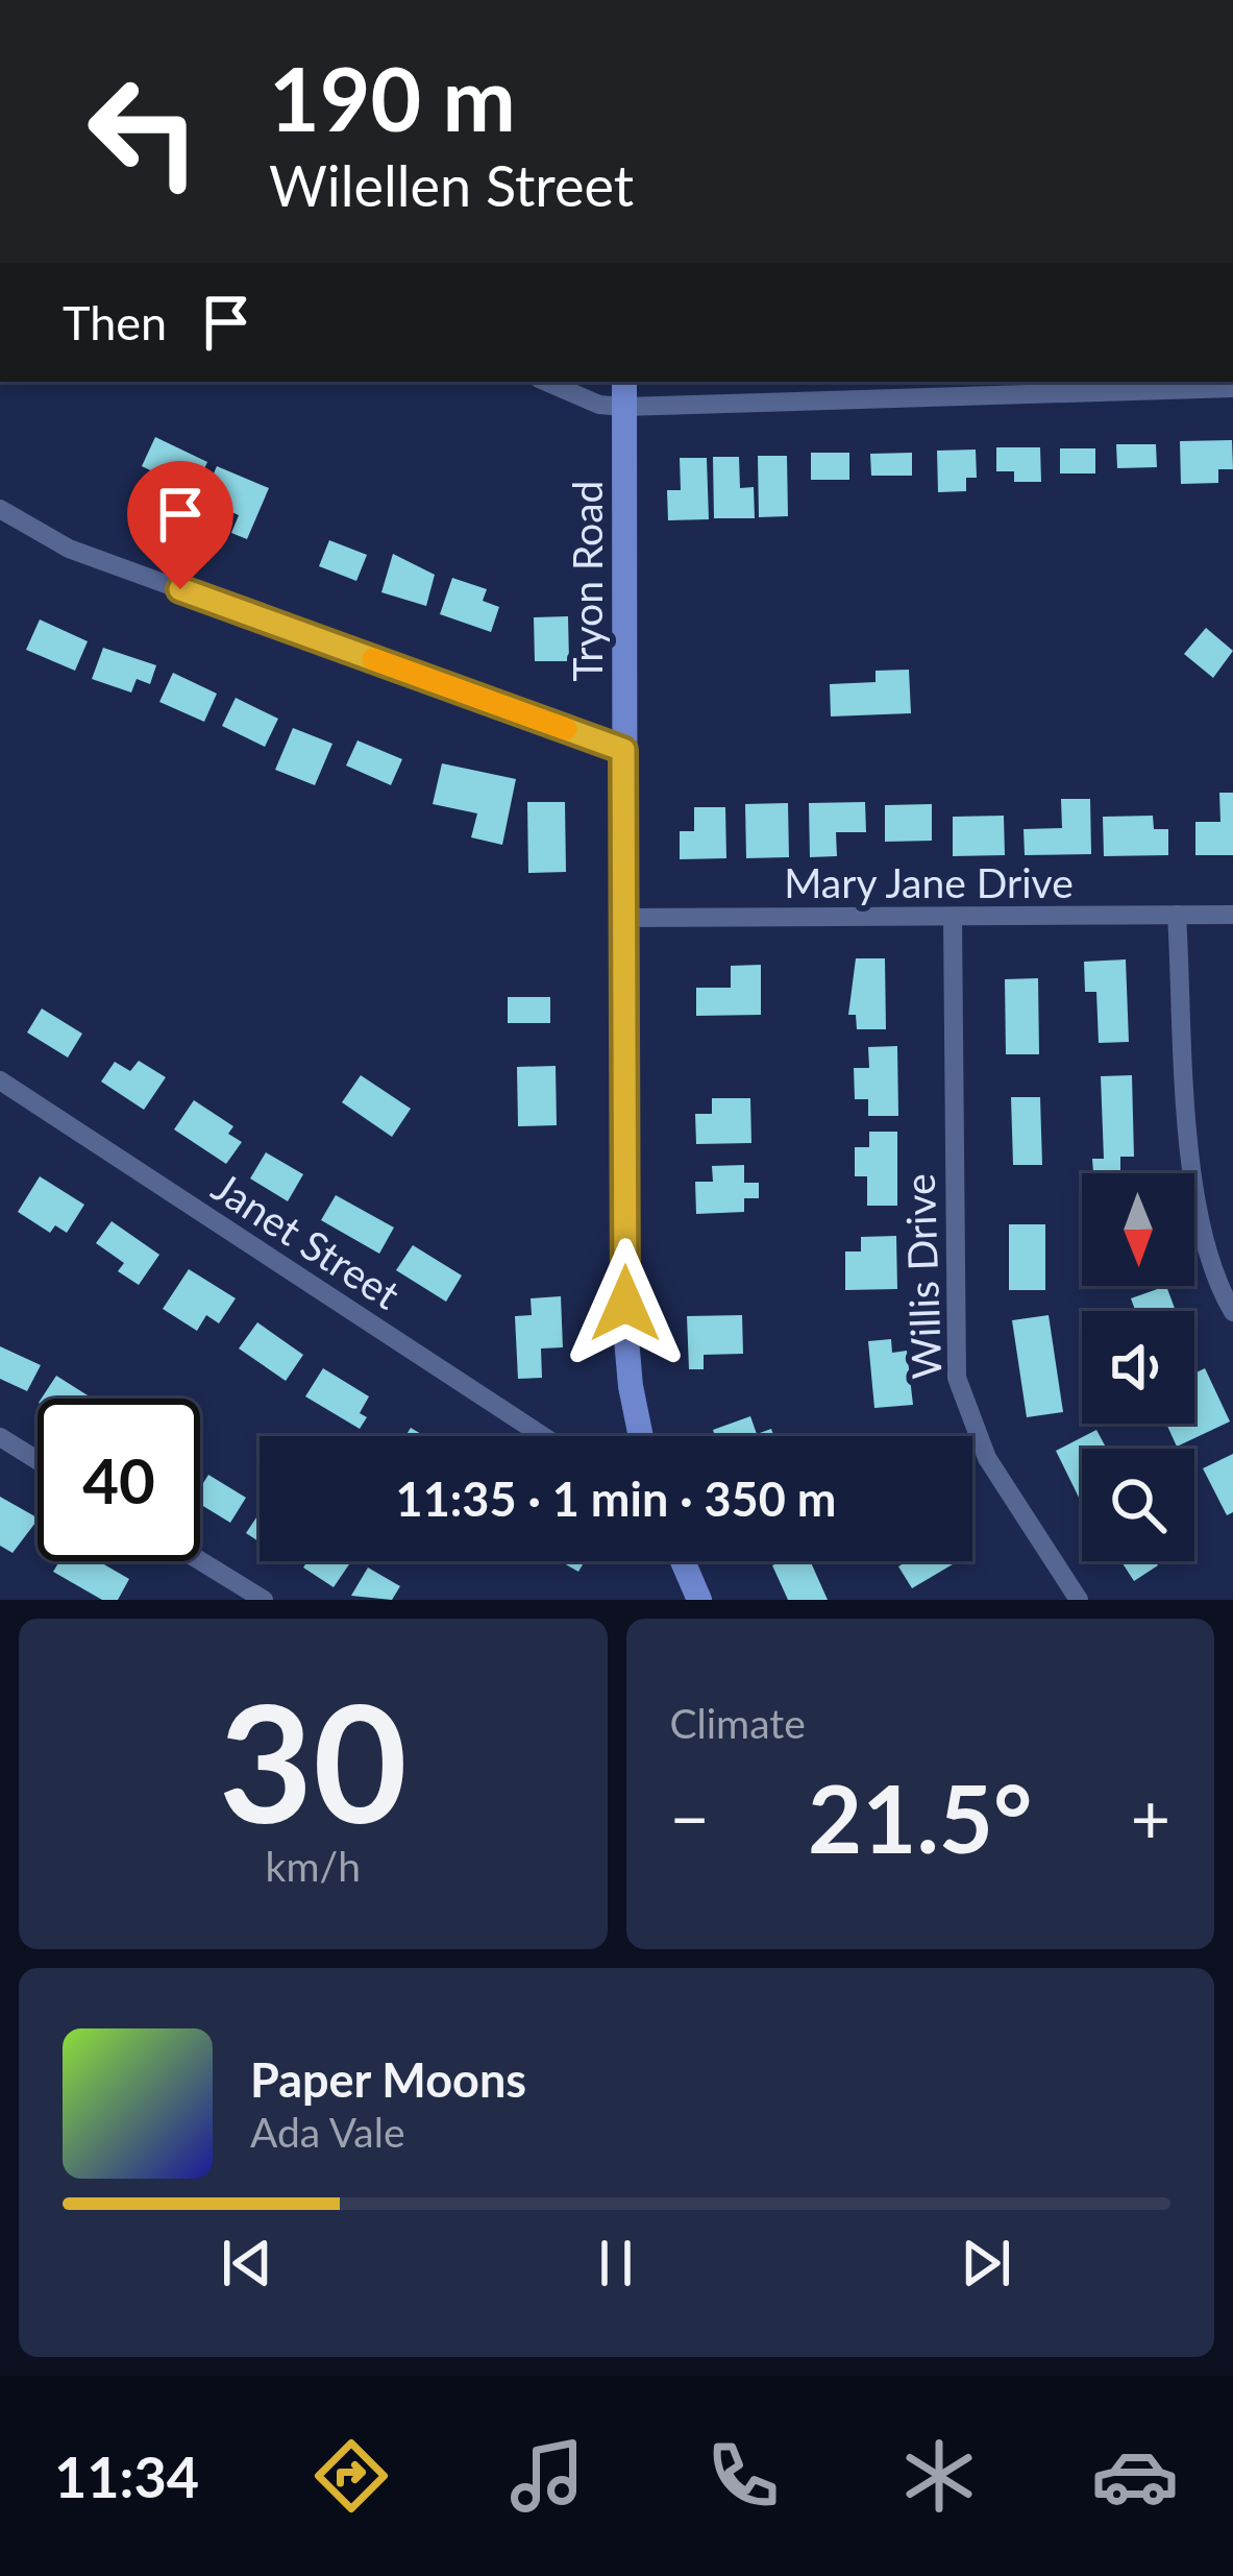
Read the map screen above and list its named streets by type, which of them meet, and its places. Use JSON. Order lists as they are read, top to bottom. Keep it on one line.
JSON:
{"streets":{"street":["Tryon Road","Mary Jane Drive","Janet Street","Willis Drive"]},"crossings":[["Tryon Road","Mary Jane Drive"],["Mary Jane Drive","Willis Drive"]],"north":"bottom","page":{"turn":["190 m","Wilellen Street"],"then":"Then","limit":"40","trip":"11:35 · 1 min · 350 m","tile":[["30","km/h"],"Climate"],"heat":["−","21.5°","+"],"song":["Paper Moons","Ada Vale"],"tabs":"11:34"}}
